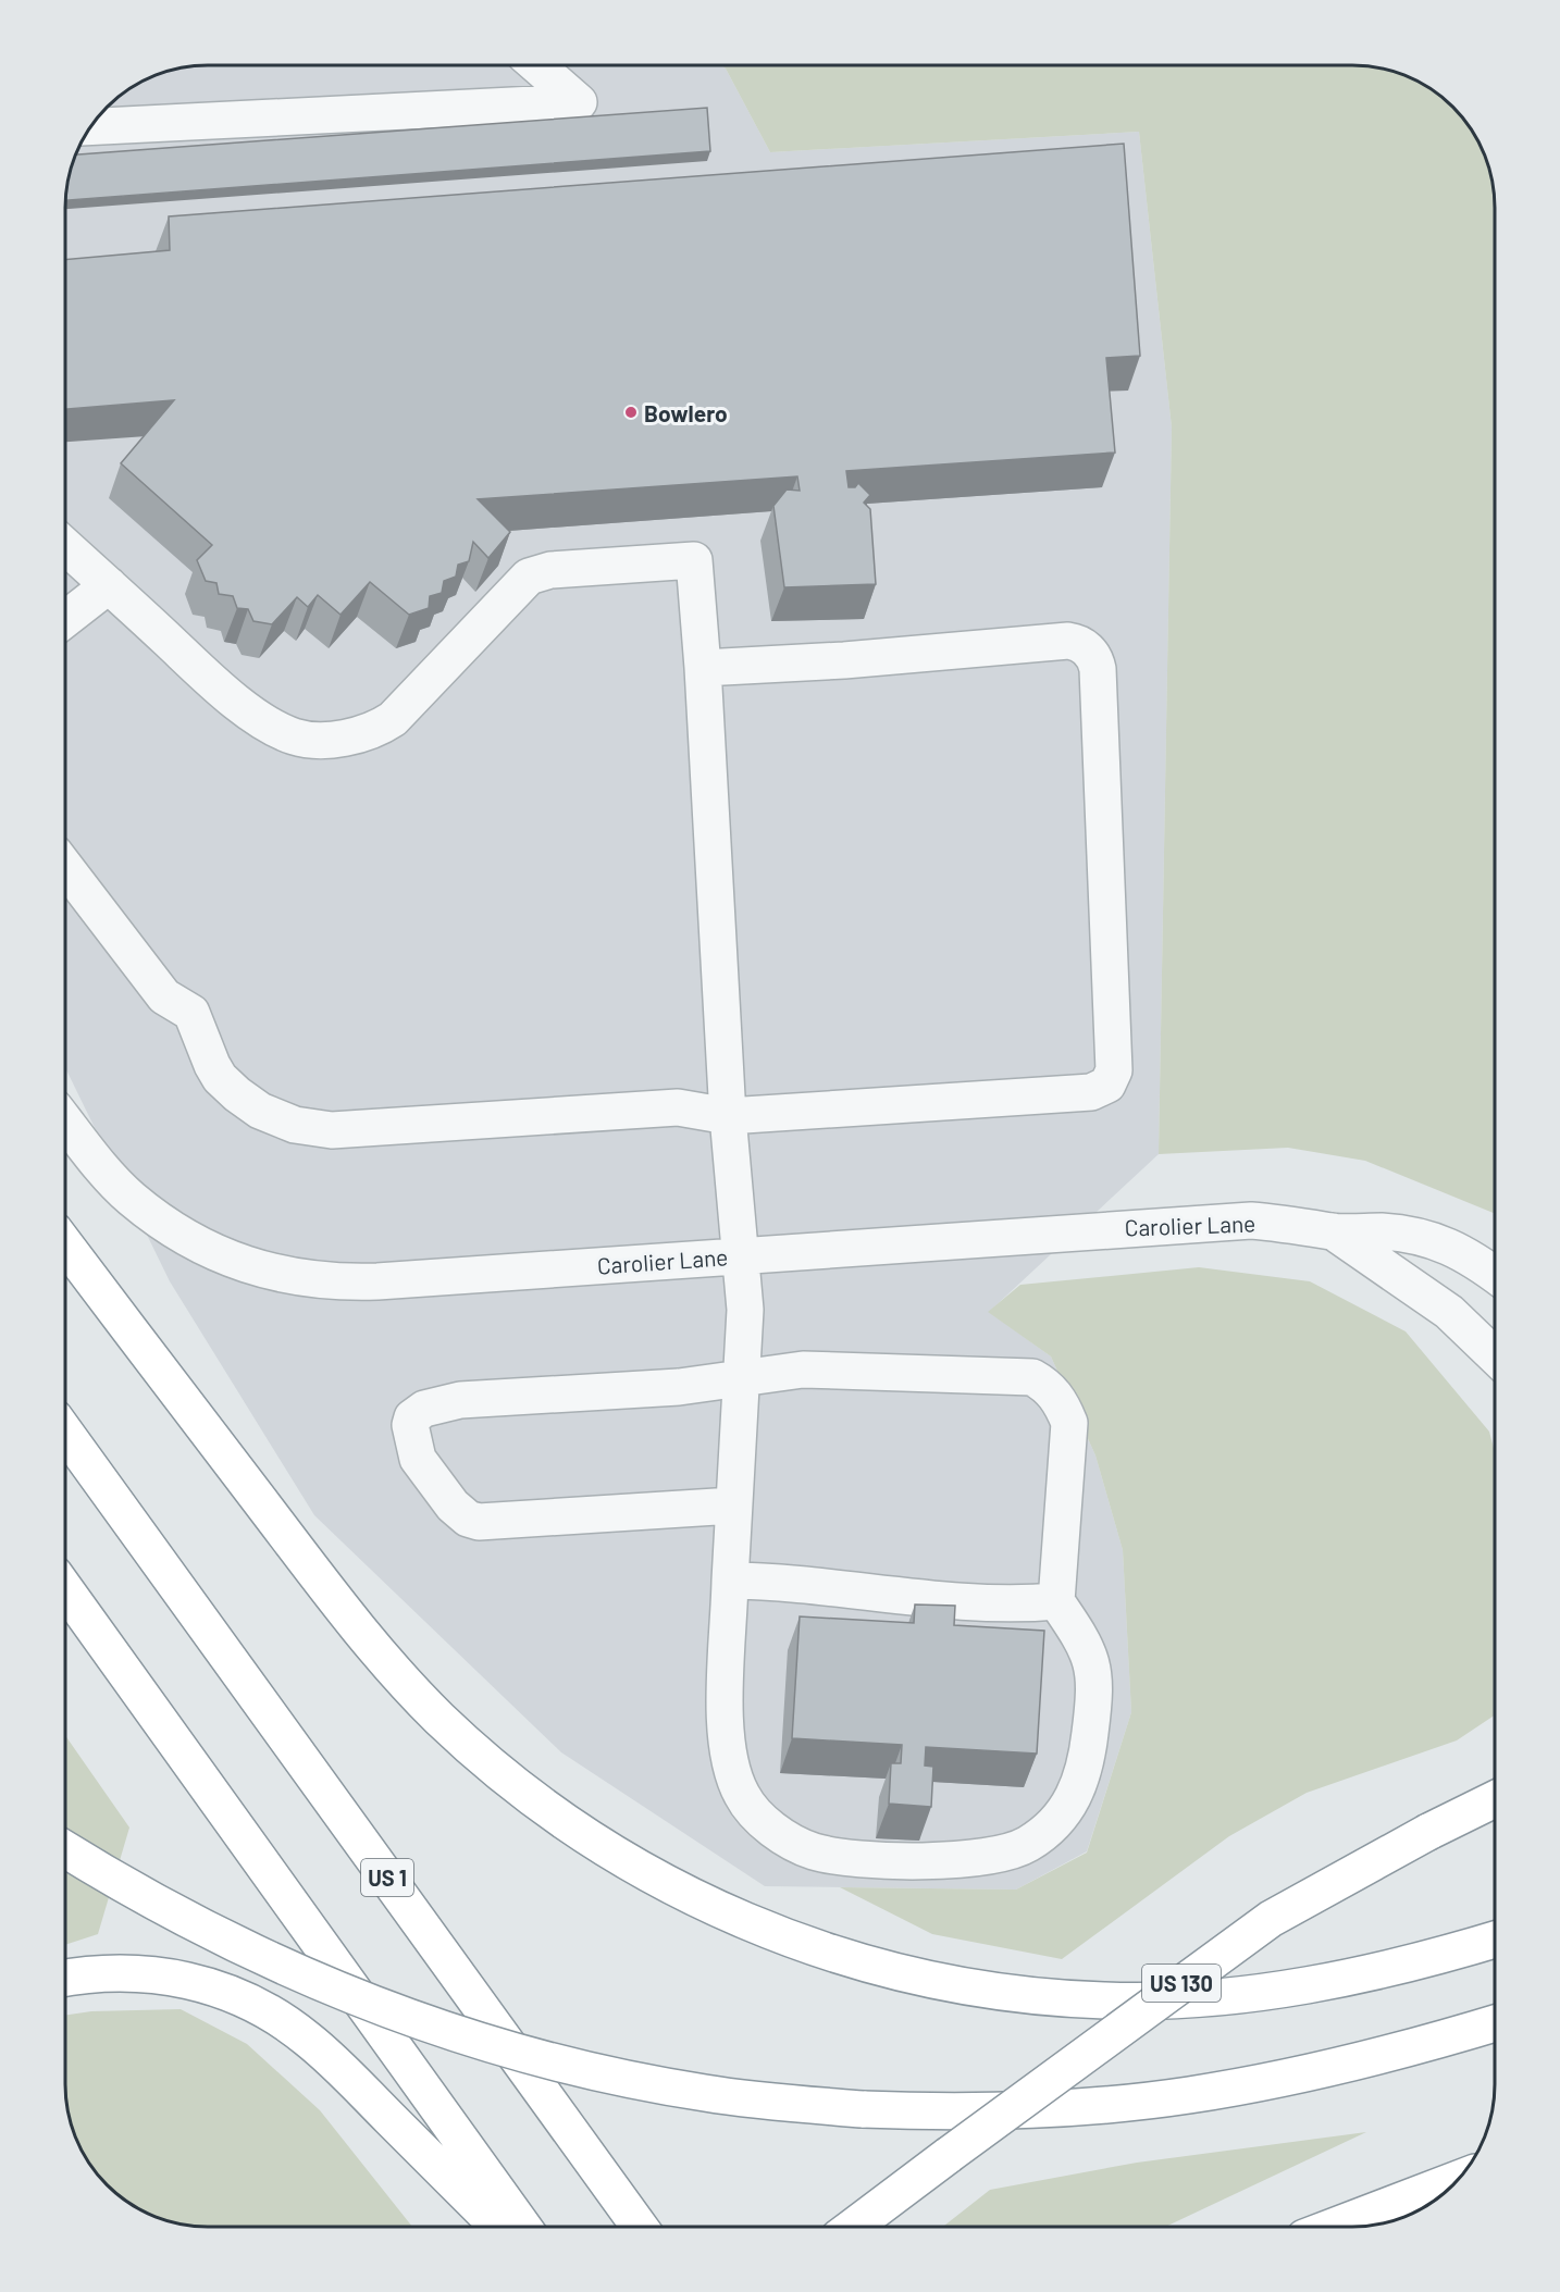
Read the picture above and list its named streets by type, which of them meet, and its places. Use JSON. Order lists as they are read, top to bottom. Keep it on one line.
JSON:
{"streets":{"highway":["US 1","US 130"],"street":["Carolier Lane"]},"places":["Bowlero"]}
